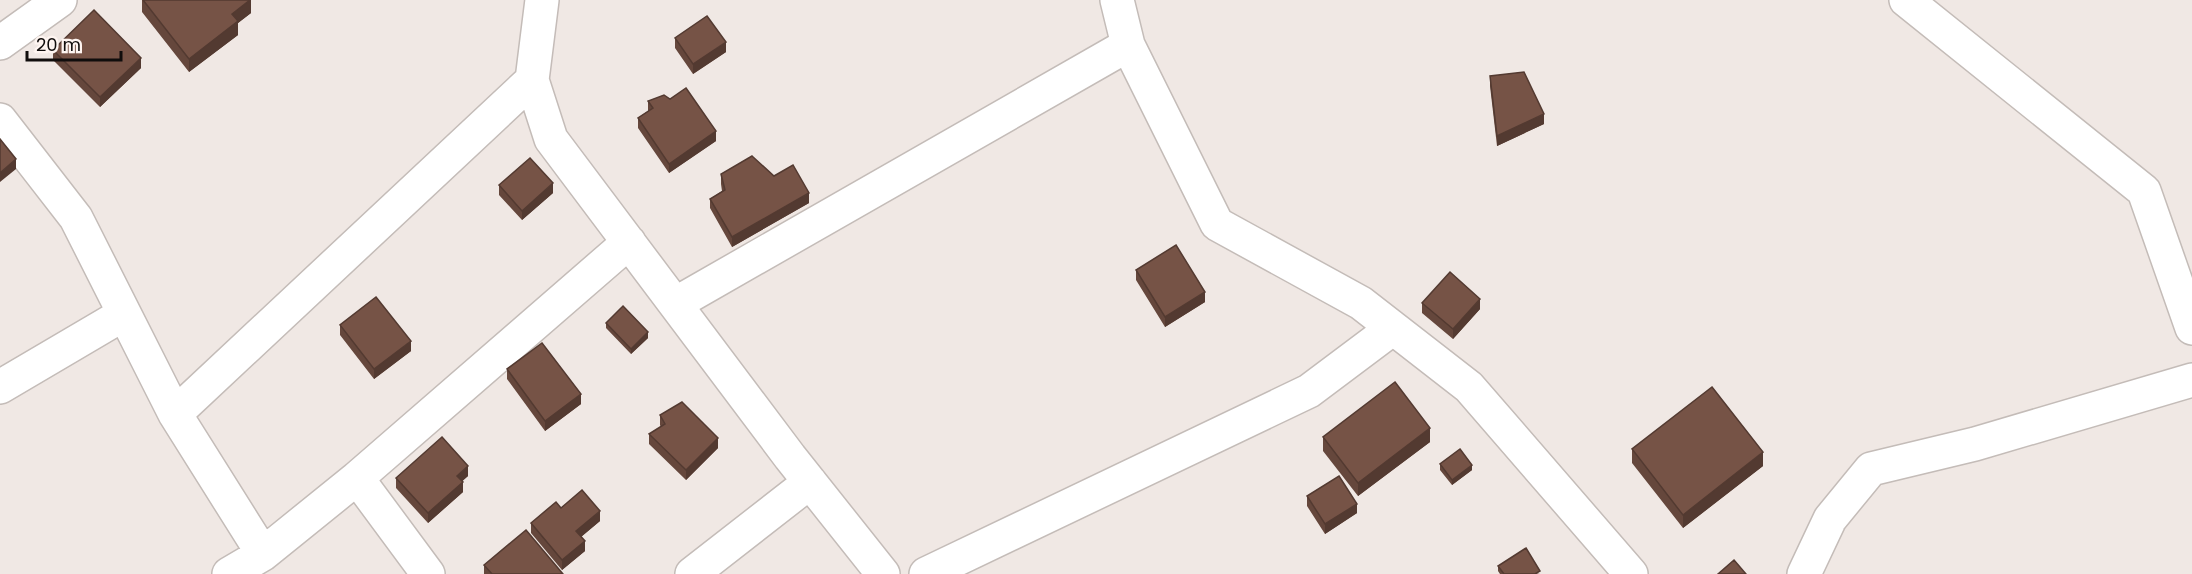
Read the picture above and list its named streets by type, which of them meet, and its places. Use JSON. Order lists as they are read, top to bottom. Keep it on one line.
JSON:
{"scale_bar":"20 m"}
